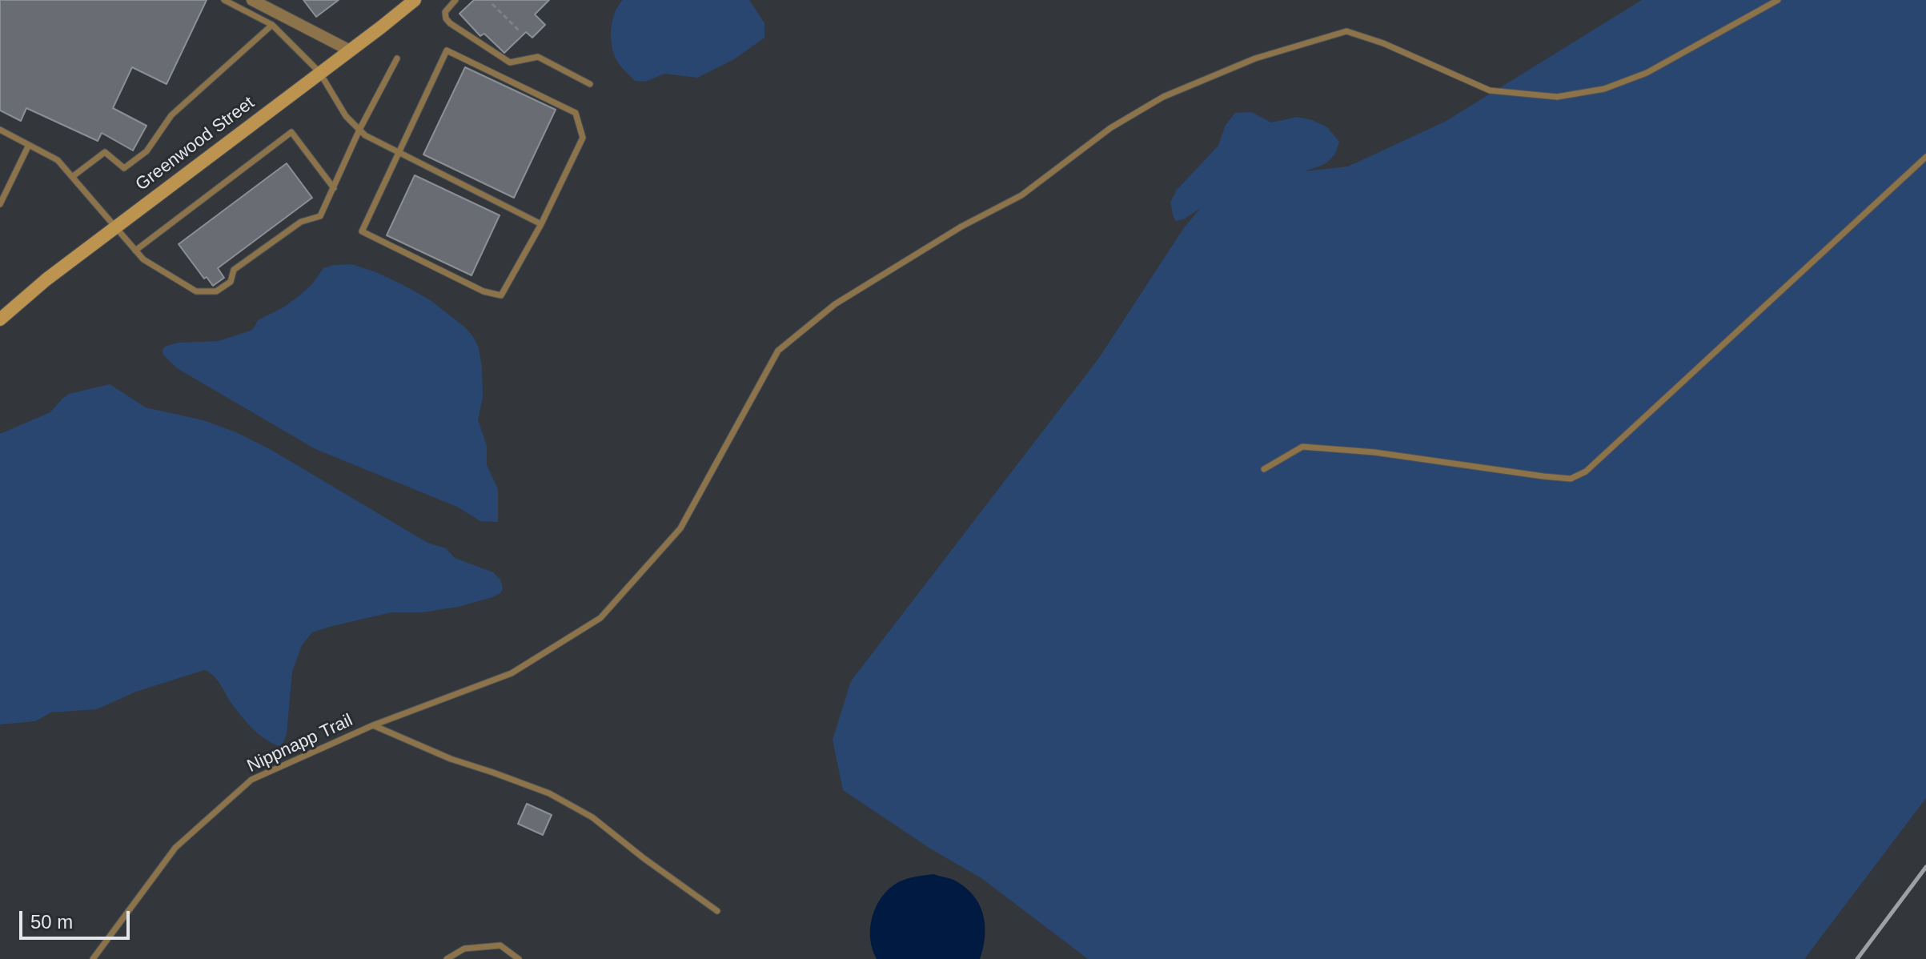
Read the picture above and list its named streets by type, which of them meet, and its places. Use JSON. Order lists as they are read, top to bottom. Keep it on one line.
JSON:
{"streets":{"main road":["Greenwood Street"],"lane":["Nippnapp Trail"]},"scale_bar":"50 m"}
